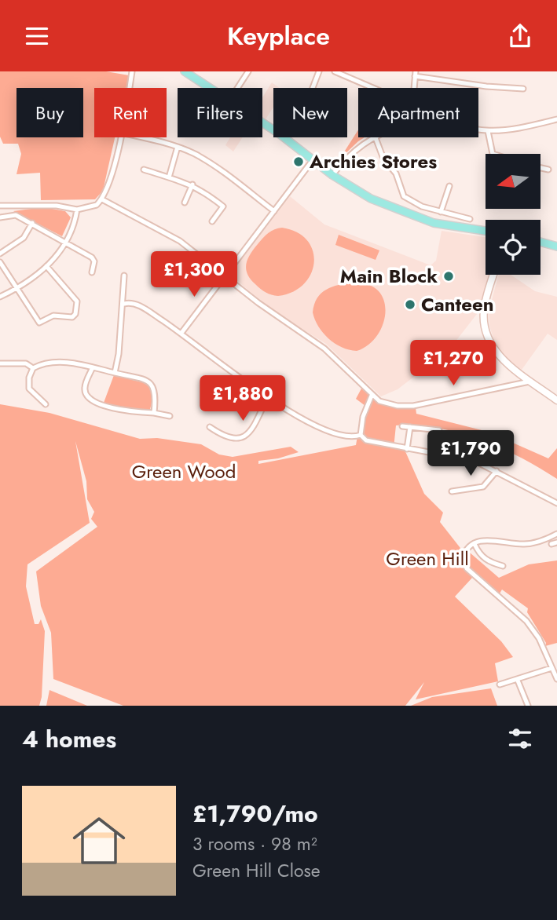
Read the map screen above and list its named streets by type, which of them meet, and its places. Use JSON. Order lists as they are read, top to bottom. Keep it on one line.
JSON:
{"parks":["Green Wood","Green Hill"],"places":["Archies Stores","Main Block","Canteen"],"north":"left","page":{"header":"Keyplace","chip":["Buy","Rent","Filters","New","Apartment"],"price":["£1,300","£1,270","£1,880","£1,790"],"heading":"4 homes","list":[{"name":"£1,790/mo","note":"3 rooms · 98 m² · Green Hill Close"}]}}
